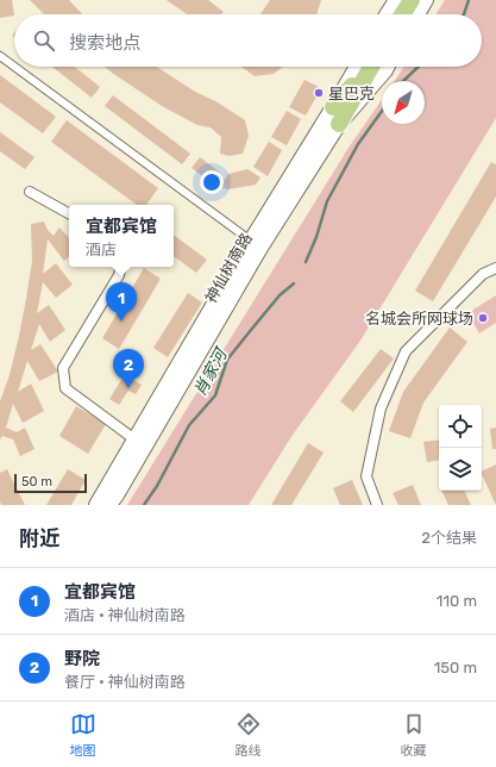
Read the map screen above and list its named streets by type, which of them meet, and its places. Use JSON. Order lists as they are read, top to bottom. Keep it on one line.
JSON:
{"streets":{"main road":["神仙树南路"]},"water":["肖家河"],"places":["星巴克","名城会所网球场"],"scale_bar":"50 m","north":"bottom left","page":{"search":"搜索地点","popup":["宜都宾馆","酒店"],"pins":["1","2"],"scale":"50 m","heading":["附近","2个结果"],"list":[{"mark":"1","name":"宜都宾馆","note":"酒店 · 神仙树南路","value":"110 m"},{"mark":"2","name":"野院","note":"餐厅 · 神仙树南路","value":"150 m"}],"nav":["地图","路线","收藏"]}}
